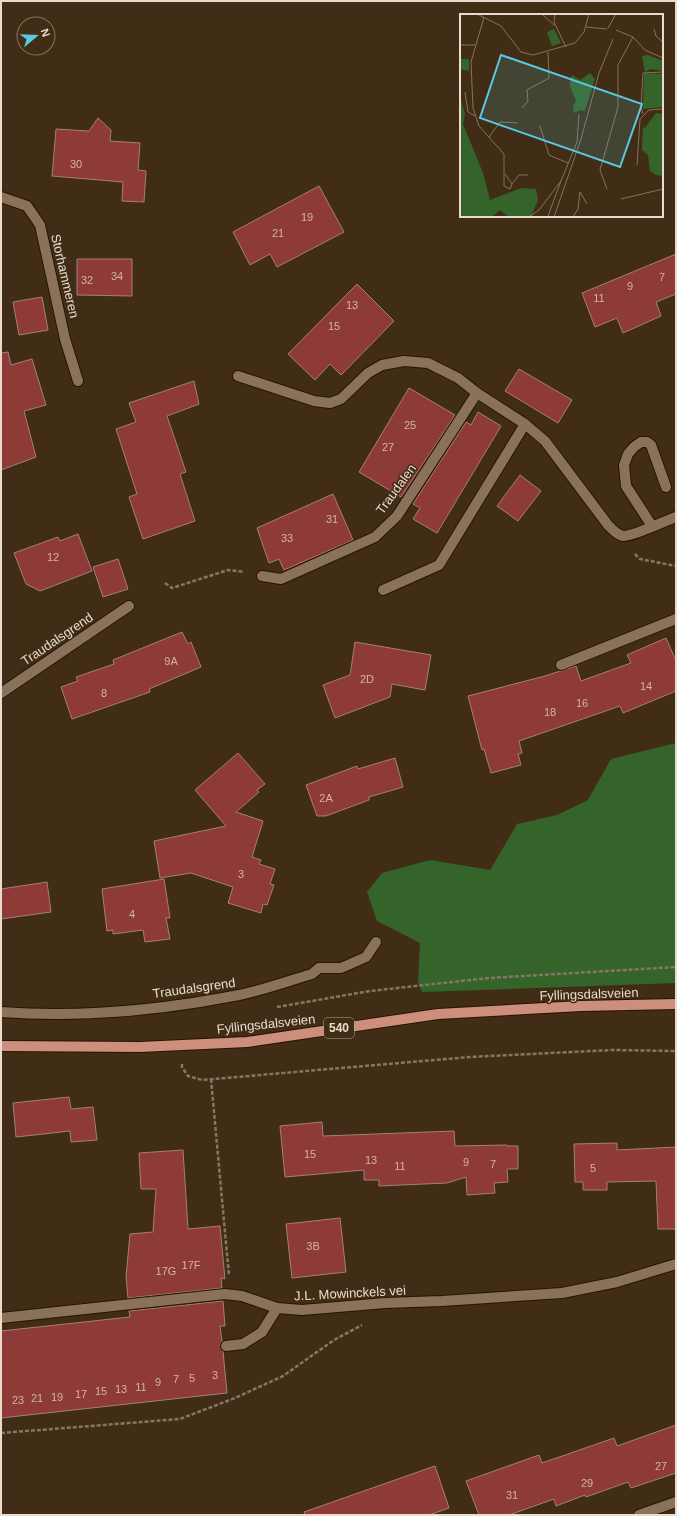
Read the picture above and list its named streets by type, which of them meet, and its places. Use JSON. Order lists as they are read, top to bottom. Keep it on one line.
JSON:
{"streets":{"main road":["Fyllingsdalsveien","540"],"street":["Storhammeren","Traudalen","Traudalsgrend","J.L. Mowinckels vei"]},"house_numbers":["30","19","21","34","7","32","9","11","13","15","25","27","31","33","12","9A","2D","14","8","16","18","2A","3","4","15","13","9","7","11","5","3B","17F","17G","3","5","7","9","11","13","15","17","19","21","23","27","29","31"],"north":"right"}
